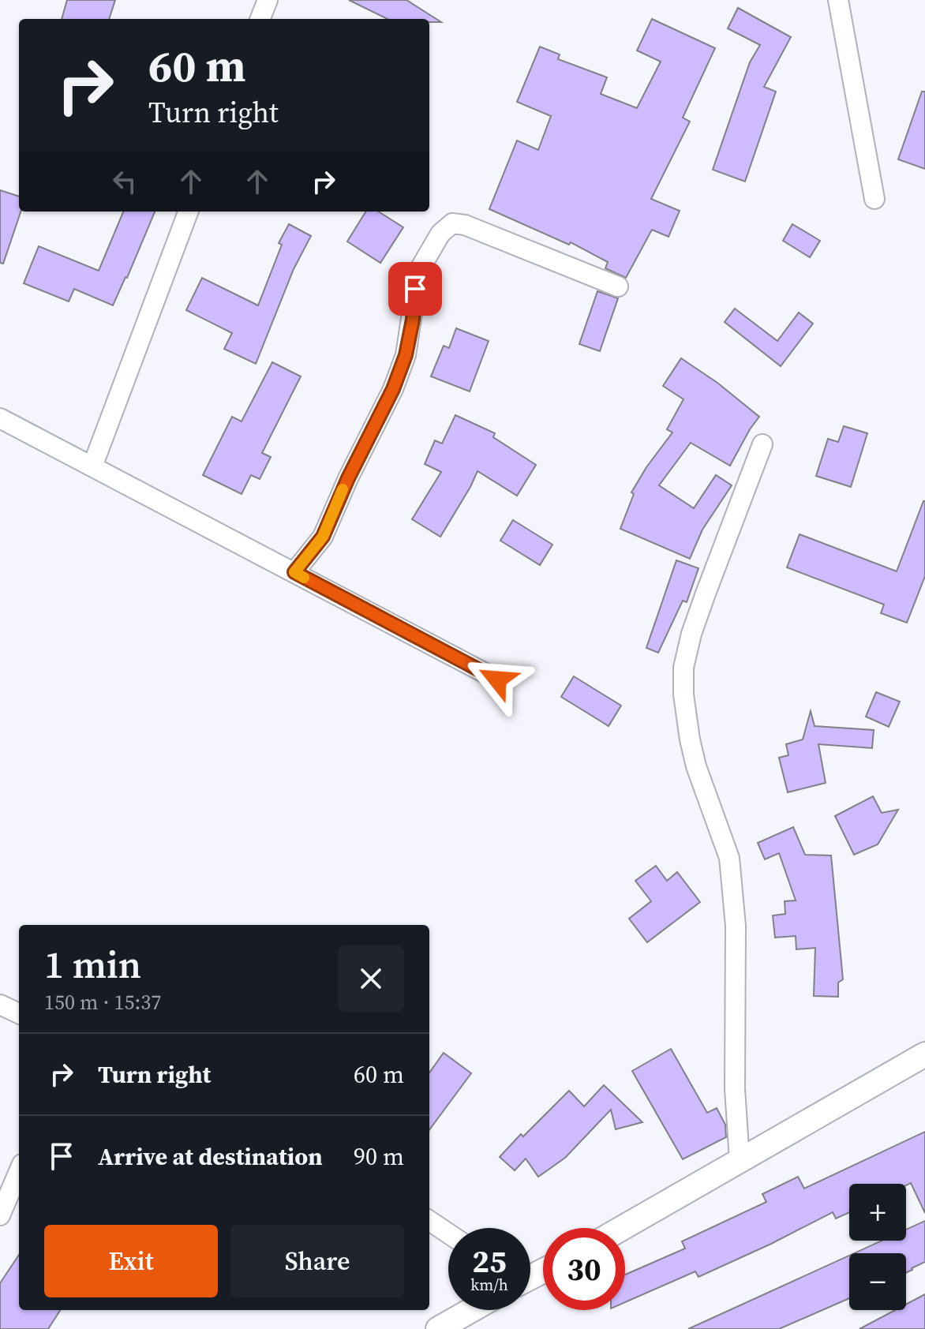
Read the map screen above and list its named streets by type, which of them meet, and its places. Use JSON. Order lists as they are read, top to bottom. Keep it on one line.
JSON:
{"page":{"turn":["60 m","Turn right"],"heading":["1 min","150 m · 15:37"],"list":[{"name":"Turn right","value":"60 m"},{"name":"Arrive at destination","value":"90 m"}],"map_buttons":["+","−"],"buttons":["Exit","Share"],"speed":"25 km/h","limit":"30"}}
